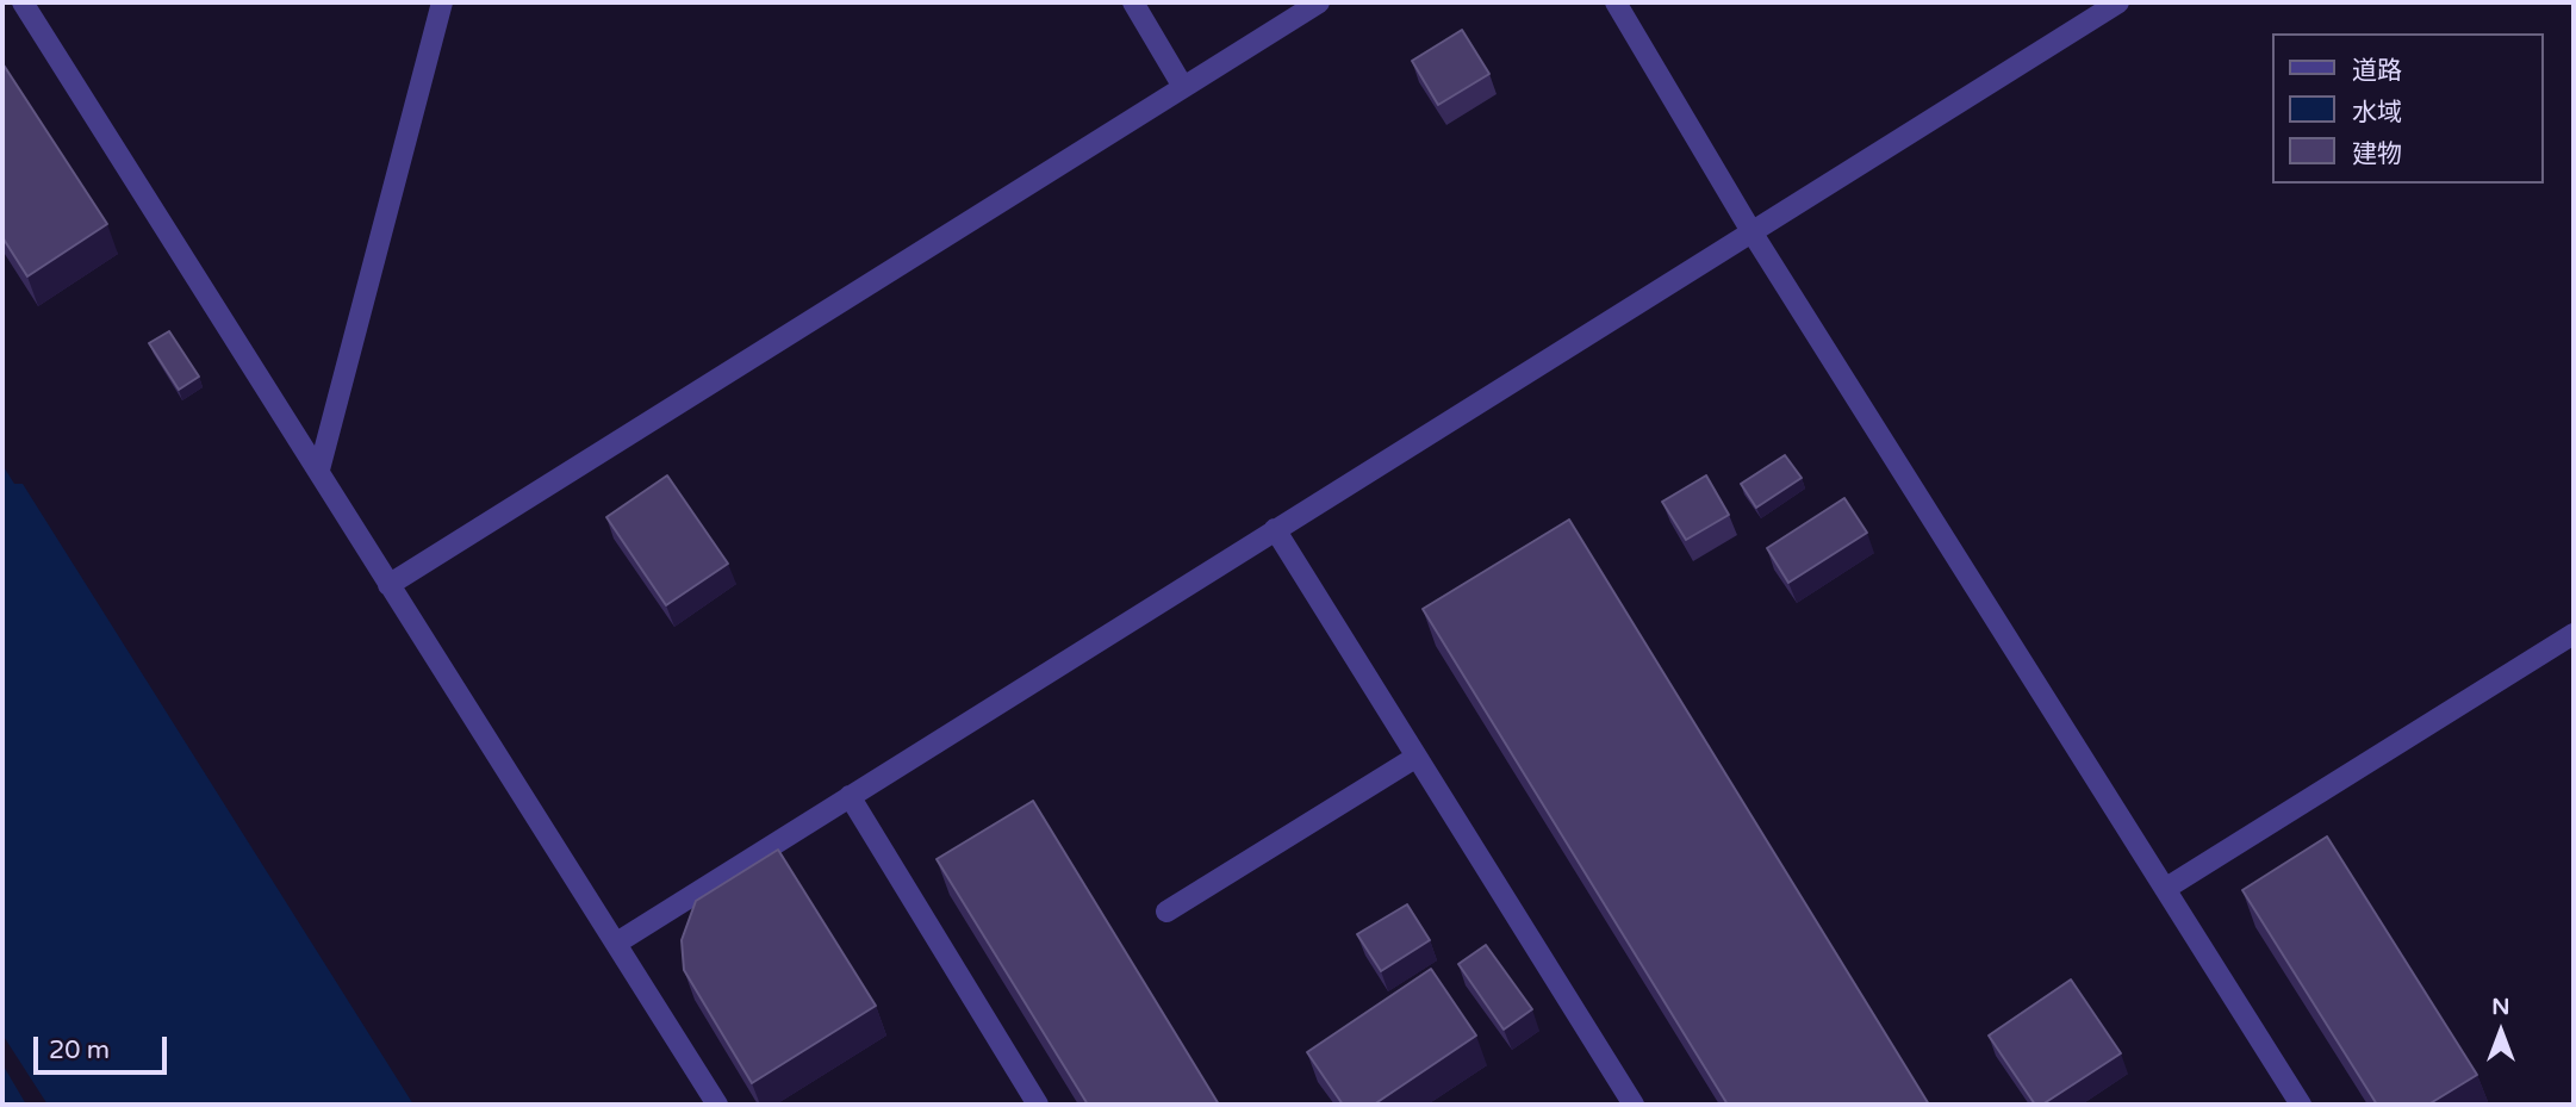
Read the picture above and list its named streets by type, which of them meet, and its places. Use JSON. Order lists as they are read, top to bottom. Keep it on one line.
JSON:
{"legend":["道路","水域","建物"],"scale_bar":"20 m","north":"top"}
